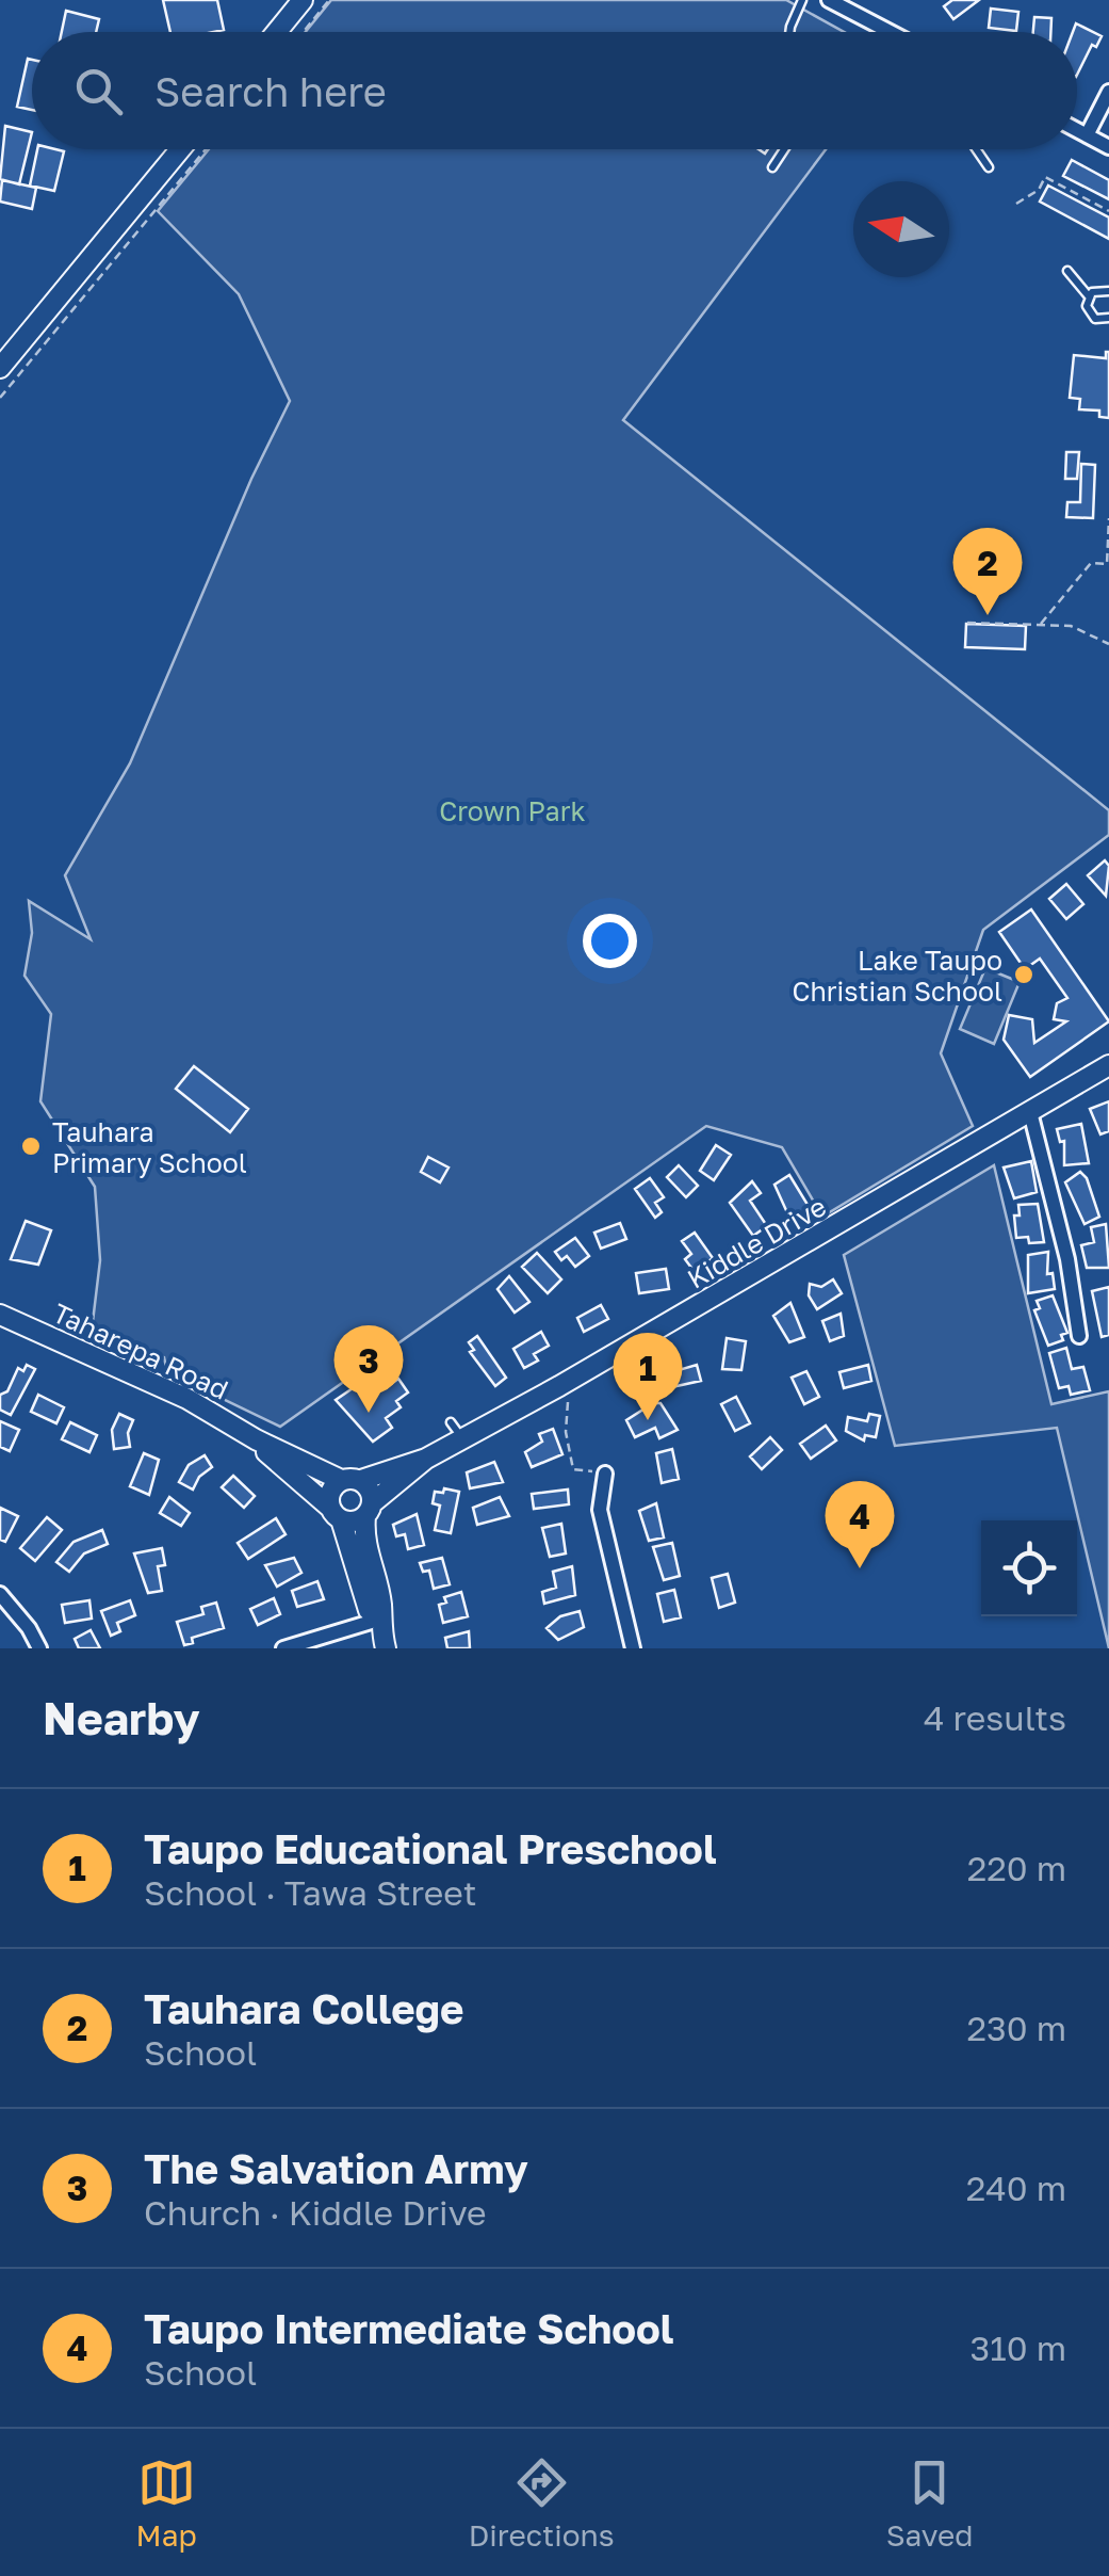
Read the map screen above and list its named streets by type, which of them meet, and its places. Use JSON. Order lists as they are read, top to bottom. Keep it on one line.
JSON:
{"streets":{"street":["Kiddle Drive","Taharepa Road"]},"crossings":[["Kiddle Drive","Taharepa Road"]],"parks":["Crown Park"],"places":["Lake Taupo Christian School","Tauhara Primary School"],"north":"left","page":{"search":"Search here","pins":["2","3","1","4"],"heading":["Nearby","4 results"],"list":[{"mark":"1","name":"Taupo Educational Preschool","note":"School · Tawa Street","value":"220 m"},{"mark":"2","name":"Tauhara College","note":"School","value":"230 m"},{"mark":"3","name":"The Salvation Army","note":"Church · Kiddle Drive","value":"240 m"},{"mark":"4","name":"Taupo Intermediate School","note":"School","value":"310 m"}],"nav":["Map","Directions","Saved"]}}
